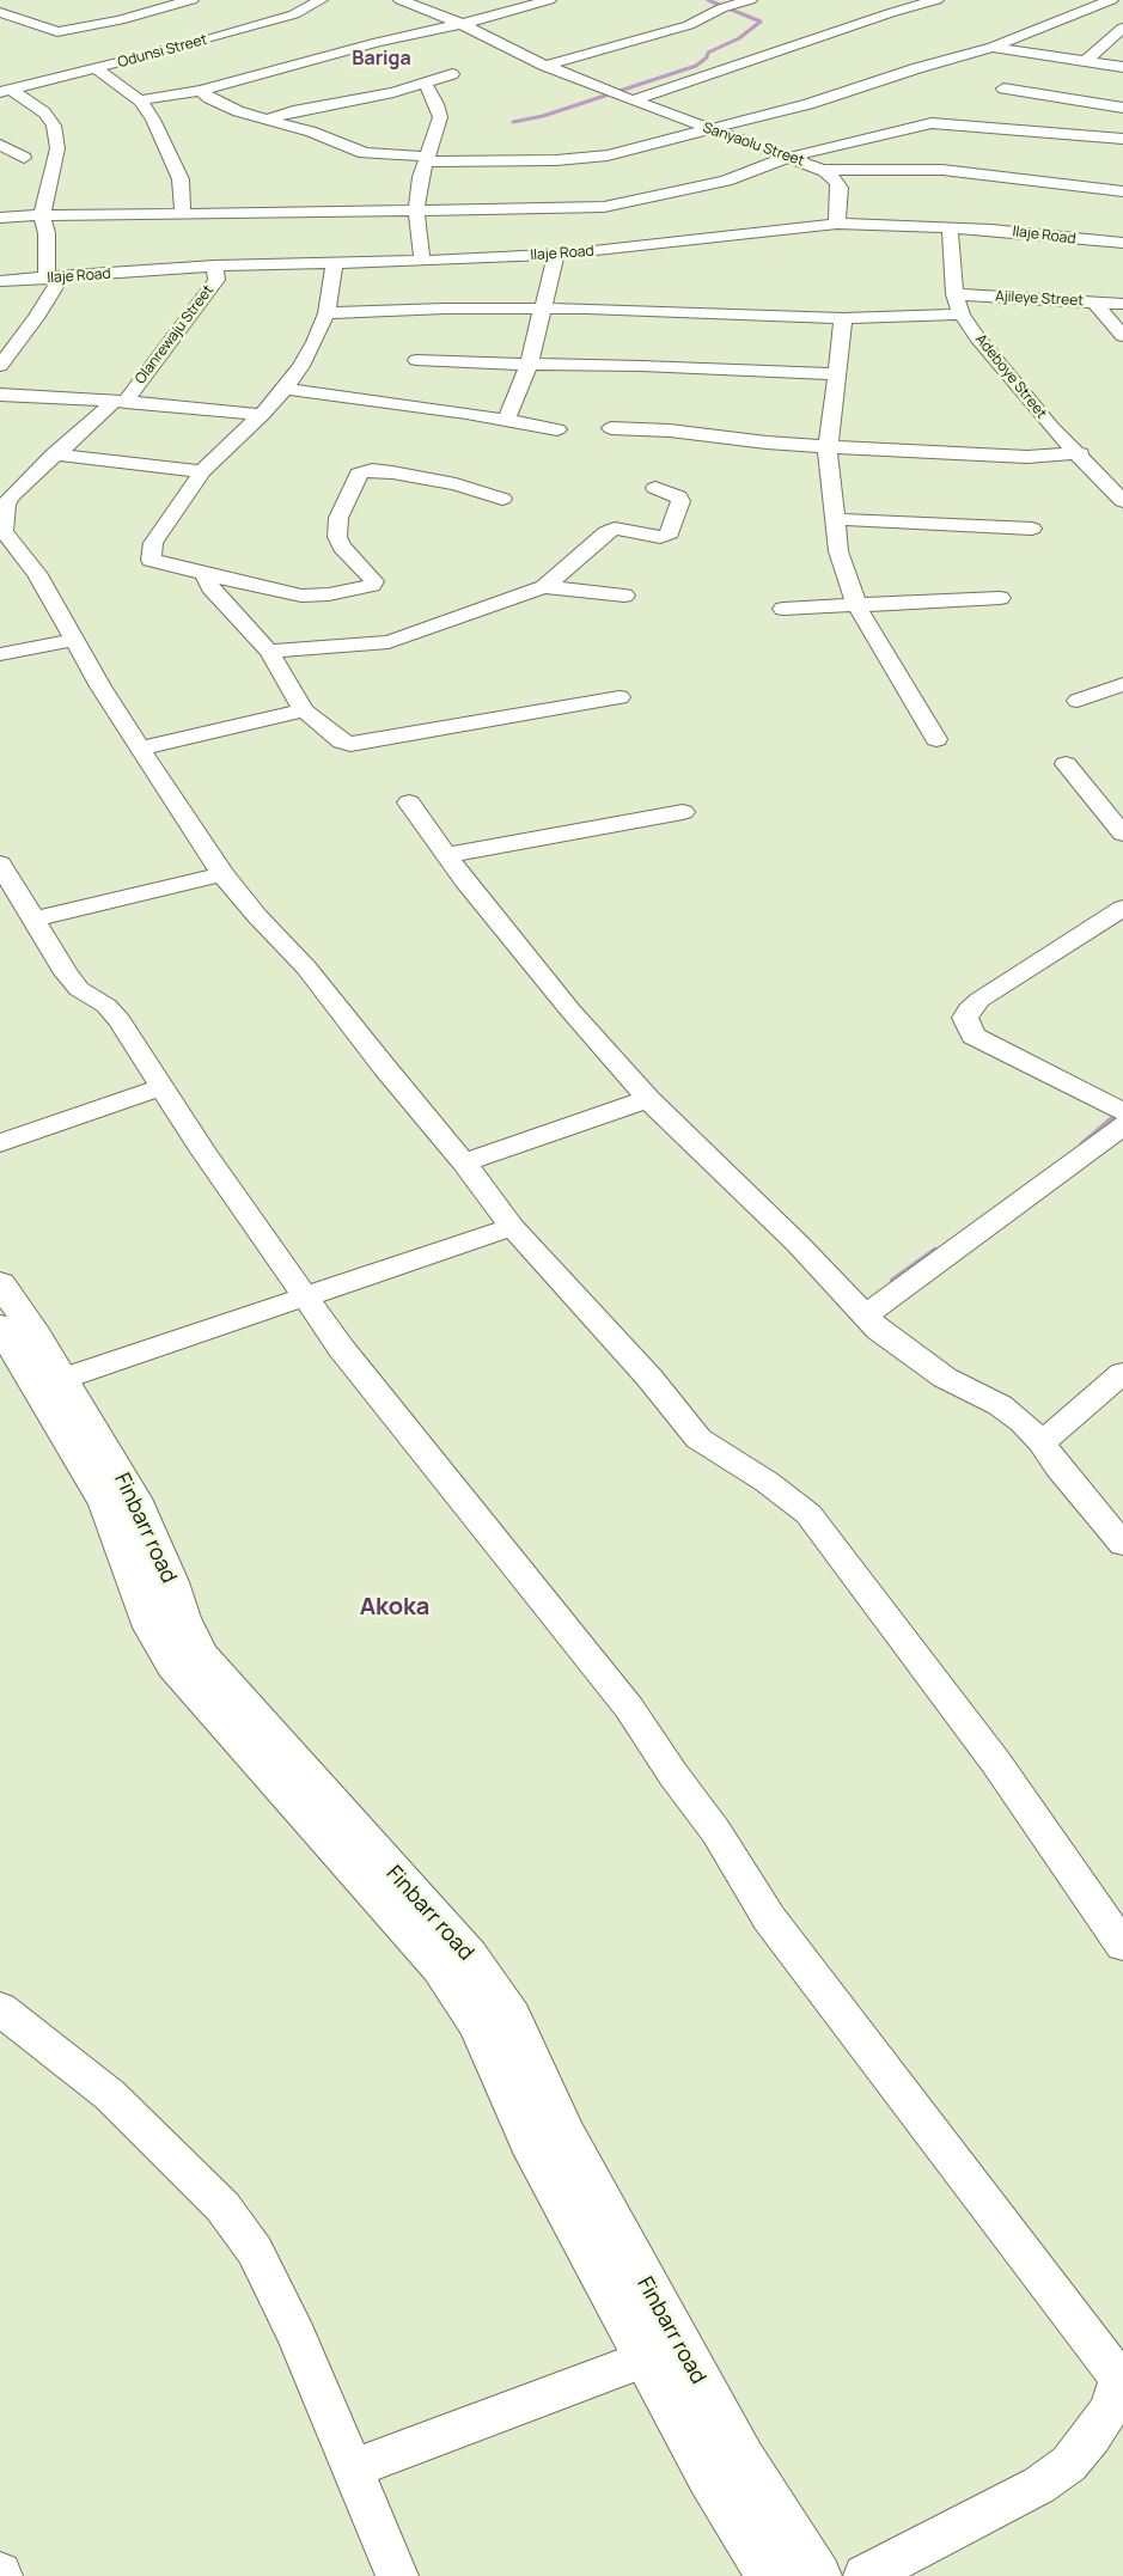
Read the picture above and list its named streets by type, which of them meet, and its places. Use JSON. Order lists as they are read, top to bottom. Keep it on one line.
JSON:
{"streets":{"main road":["Finbarr road"],"street":["Odunsi Street","Sanyaolu Street","Ilaje Road","Ajileye Street","Olanrewaju Street","Adeboye Street"]},"crossings":[["Sanyaolu Street","Ilaje Road"],["Ilaje Road","Olanrewaju Street"],["Ilaje Road","Adeboye Street"],["Ajileye Street","Adeboye Street"]],"districts":["Bariga","Akoka"]}
